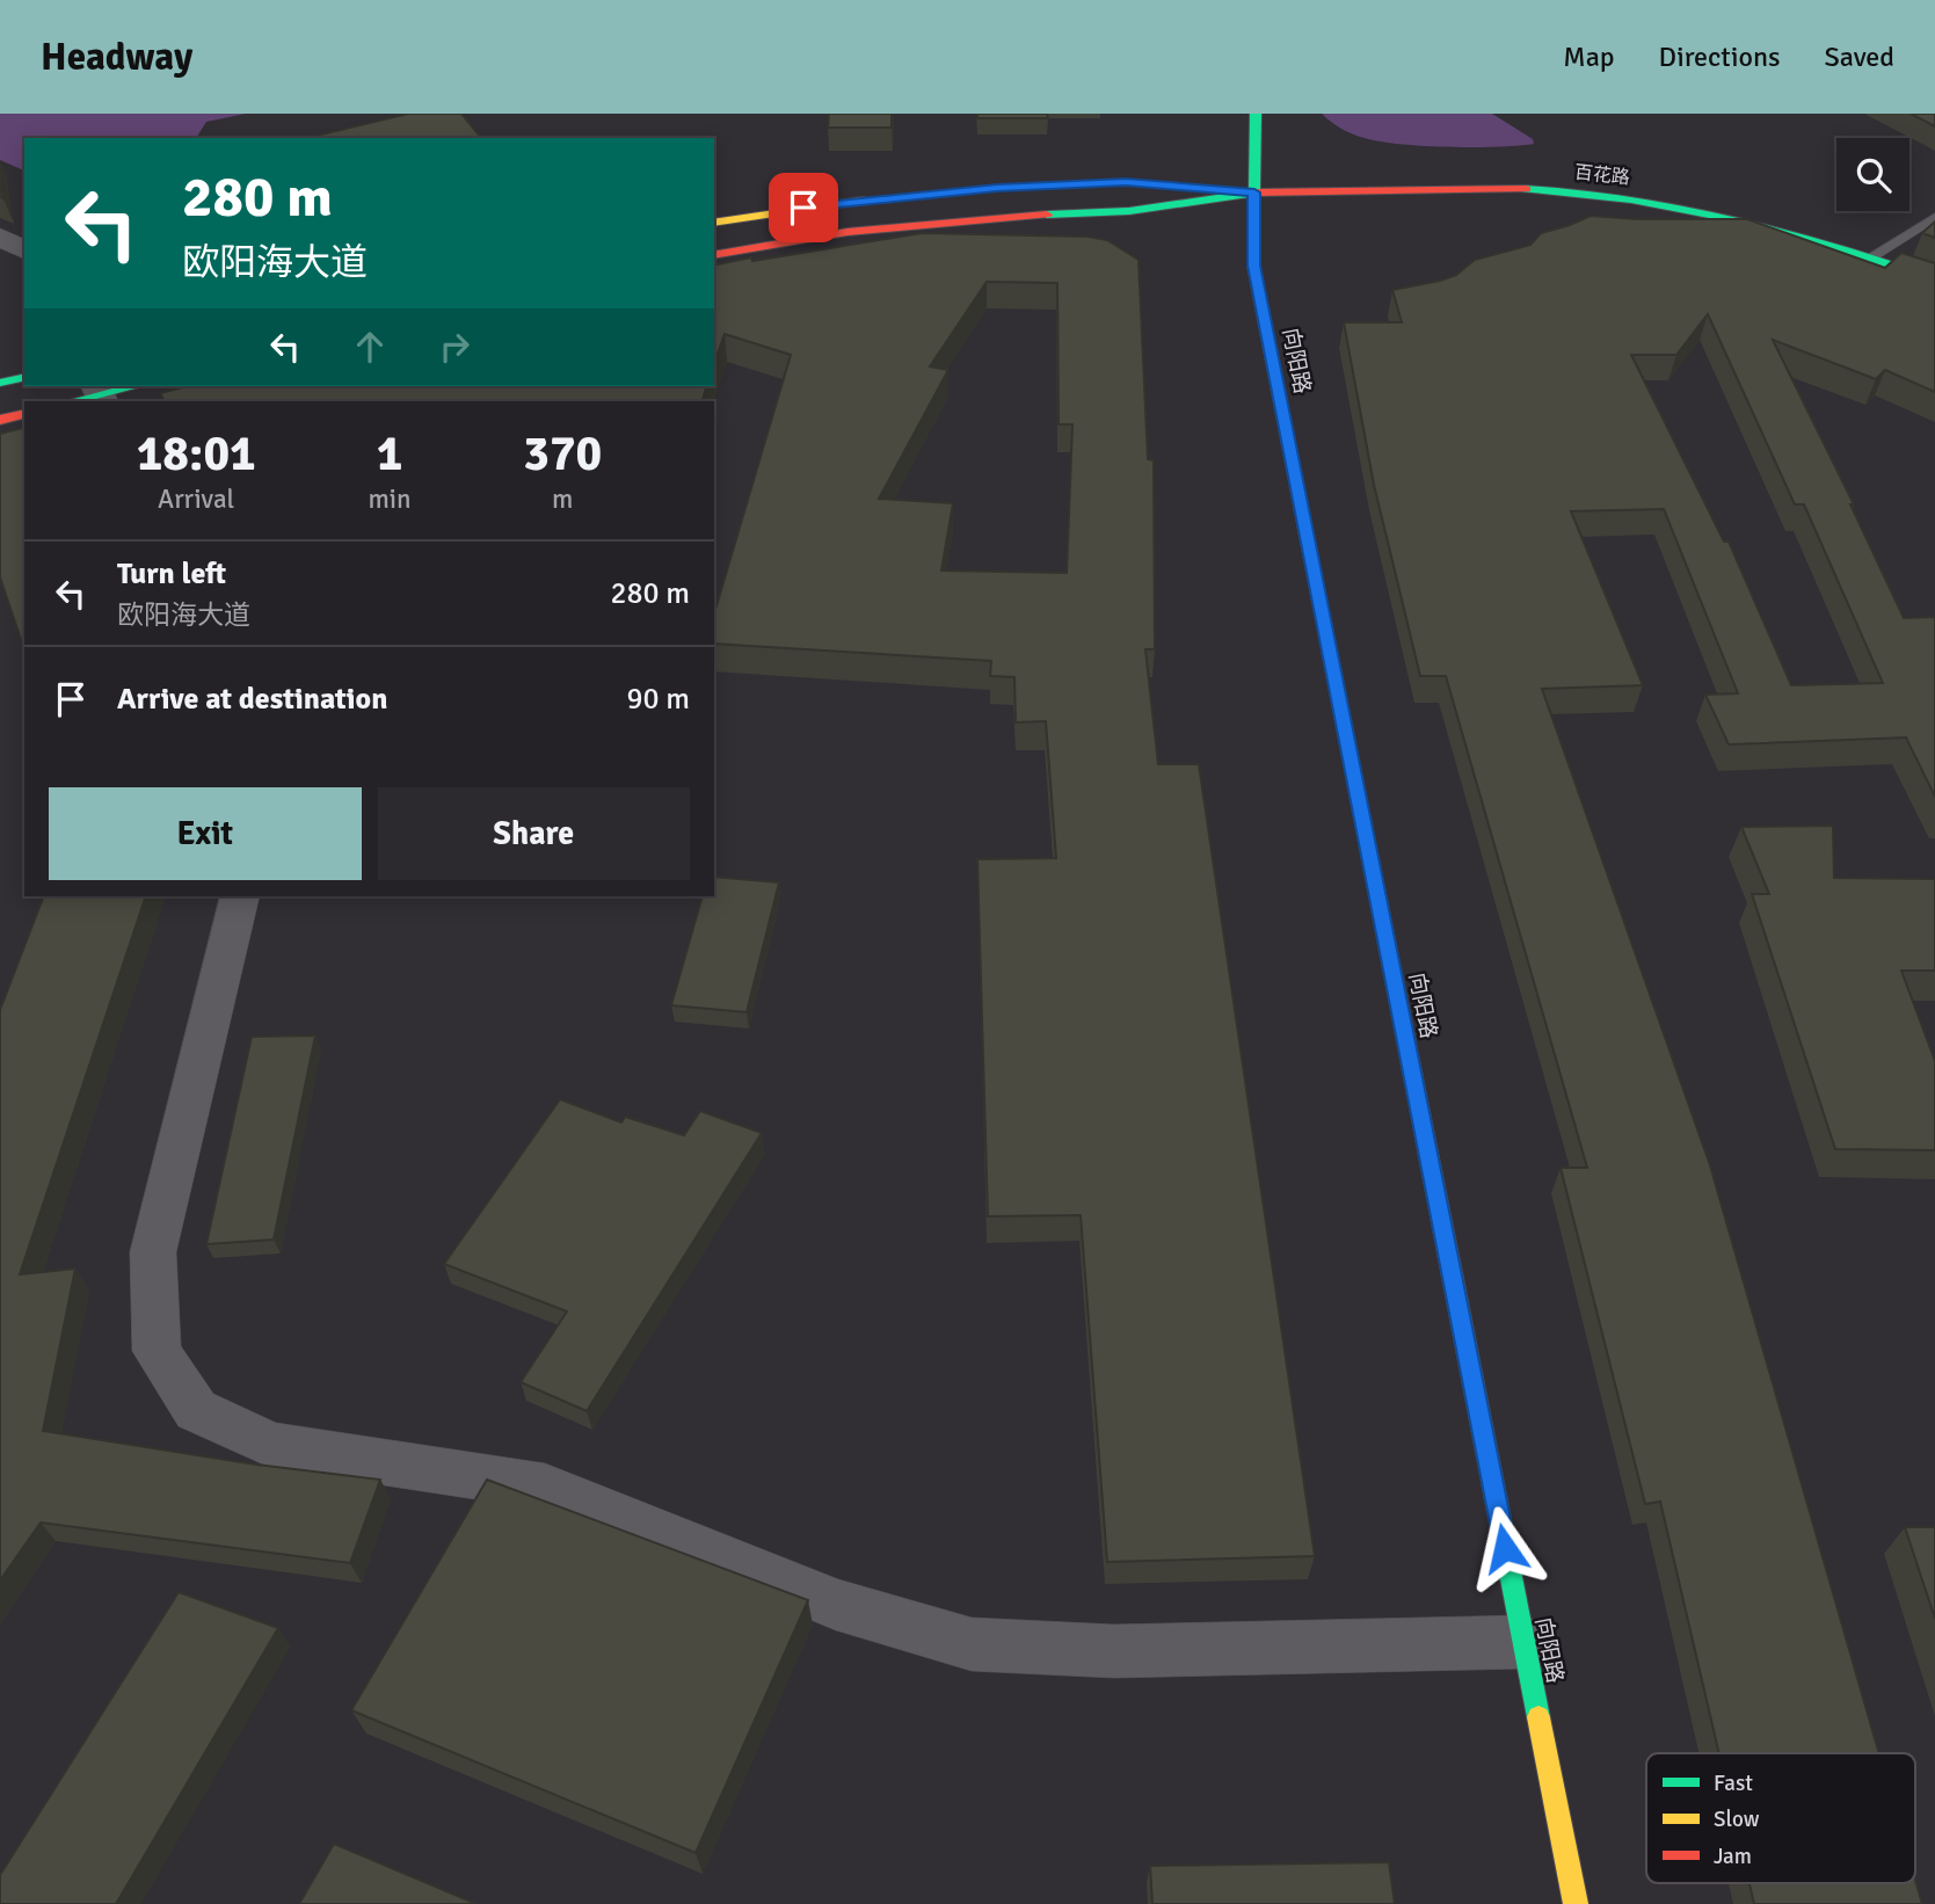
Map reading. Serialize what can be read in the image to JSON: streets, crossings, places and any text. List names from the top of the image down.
{
  "streets": {
    "main road": ["百花路", "向阳路"]
  },
  "crossings": [
    ["百花路", "向阳路"]
  ],
  "legend": ["Fast", "Slow", "Jam"],
  "page": {
    "header": "Headway",
    "nav": ["Map", "Directions", "Saved"],
    "turn": ["280 m", "欧阳海大道"],
    "eta": [
      "18:01",
      "Arrival",
      "1",
      "min",
      "370",
      "m"
    ],
    "list": [
      {
        "name": "Turn left",
        "note": "欧阳海大道",
        "value": "280 m"
      },
      {
        "name": "Arrive at destination",
        "value": "90 m"
      }
    ],
    "buttons": ["Exit", "Share"]
  }
}
